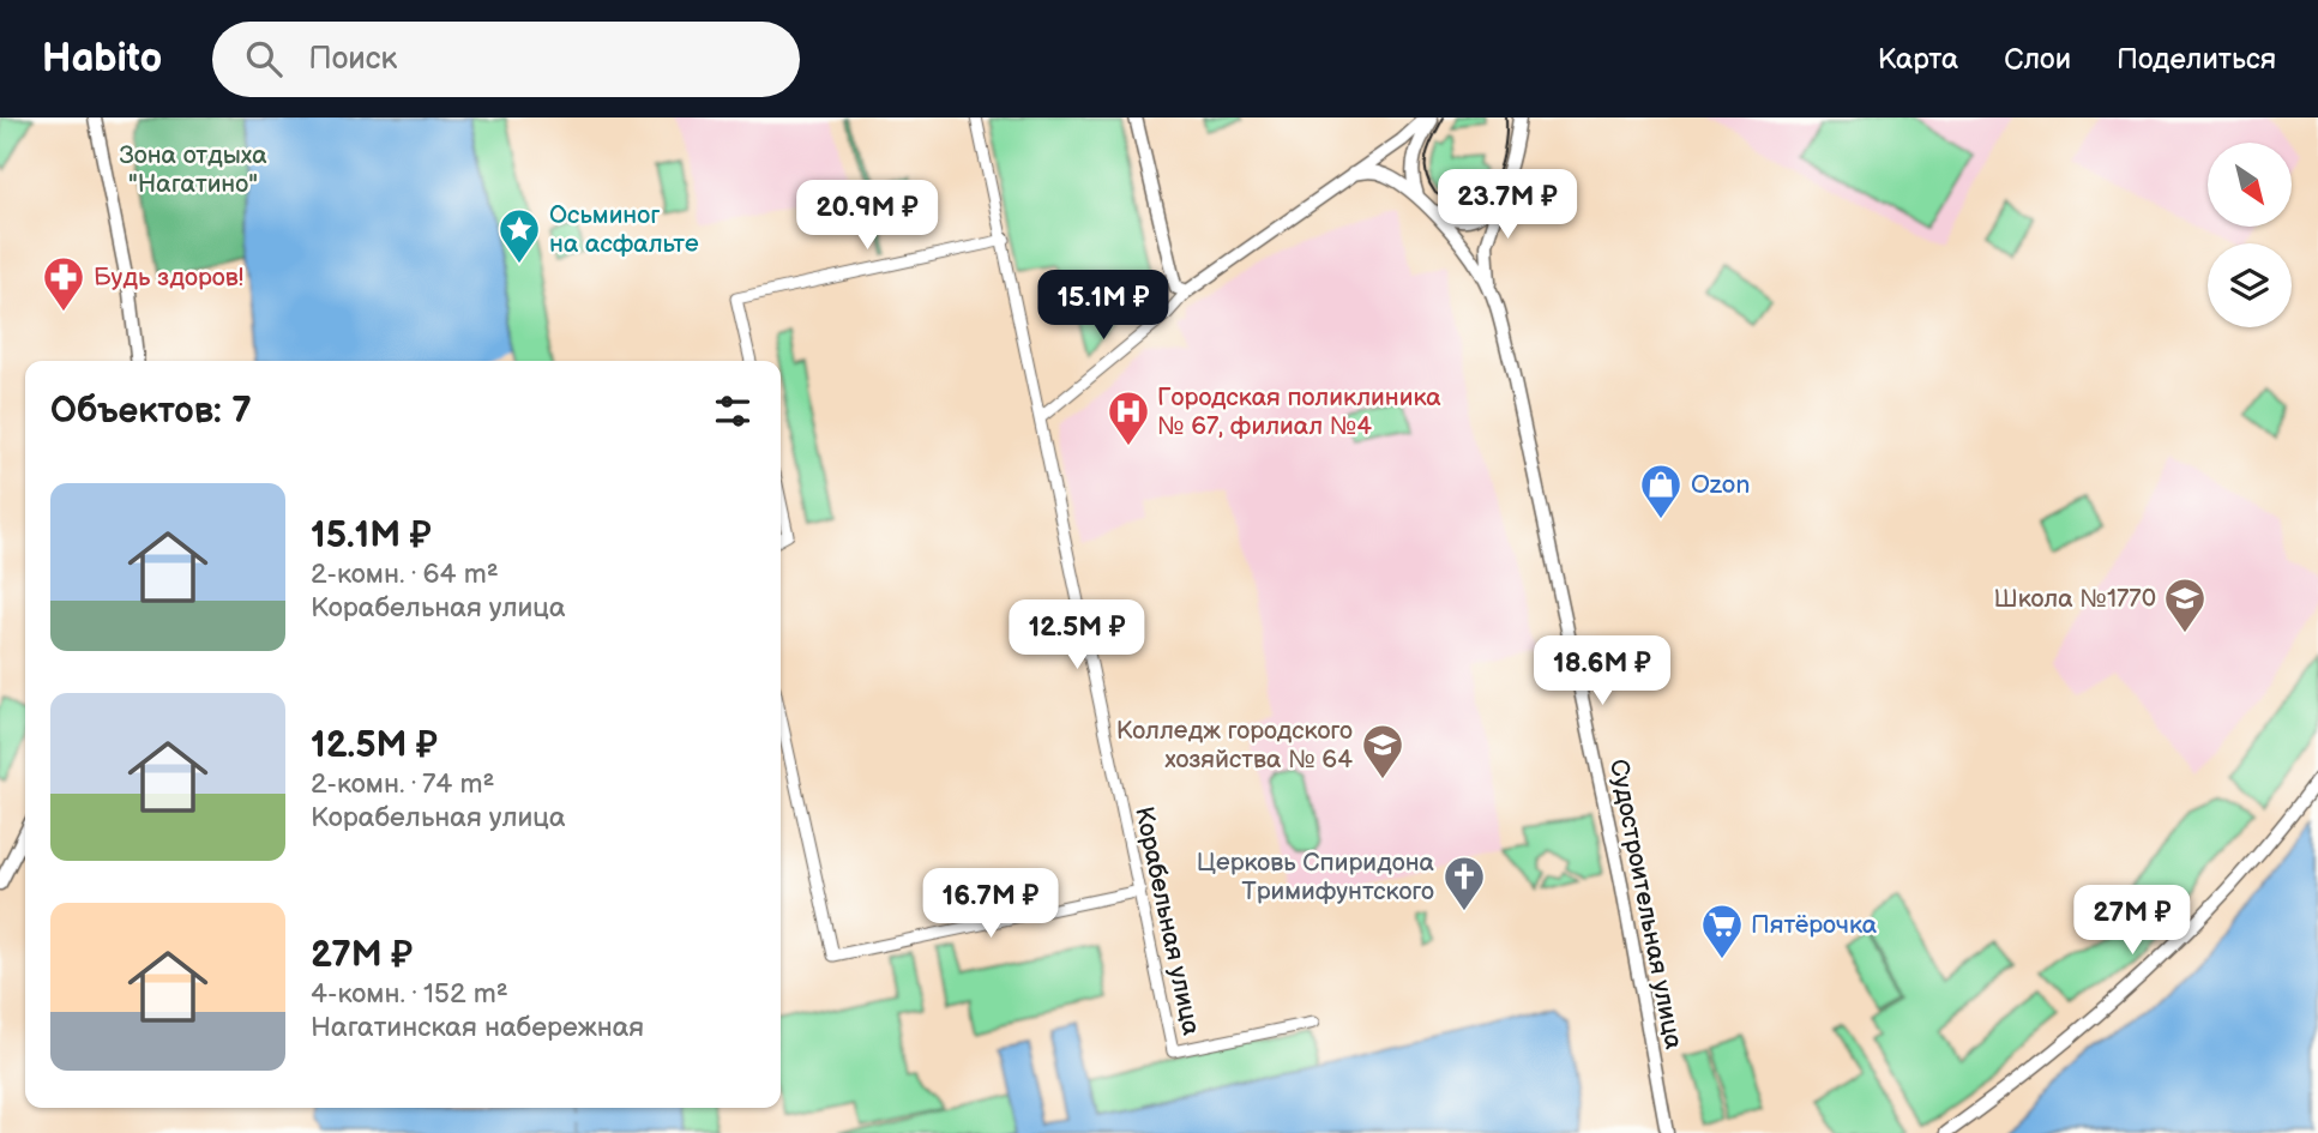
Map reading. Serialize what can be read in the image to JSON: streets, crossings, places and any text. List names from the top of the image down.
{
  "streets": {
    "street": ["Судостроительная улица", "Корабельная улица"]
  },
  "parks": ["Зона отдыха \"Нагатино\""],
  "places": {
    "place": ["Осьминог на асфальте"],
    "pharmacy": ["Будь здоров!"],
    "hospital": ["Городская поликлиника № 67, филиал №4"],
    "shop": ["Ozon"],
    "school or university": ["Школа №1770", "Колледж городского хозяйства № 64"],
    "church": ["Церковь Спиридона Тримифунтского"],
    "supermarket": ["Пятёрочка"]
  },
  "north": "bottom right",
  "page": {
    "header": "Habito",
    "search": "Поиск",
    "nav": ["Карта", "Слои", "Поделиться"],
    "price": [
      "23.7M ₽",
      "20.9M ₽",
      "15.1M ₽",
      "12.5M ₽",
      "18.6M ₽",
      "16.7M ₽",
      "27M ₽"
    ],
    "heading": "Объектов: 7",
    "list": [
      {
        "name": "15.1M ₽",
        "note": "2-комн. · 64 m² · Корабельная улица"
      },
      {
        "name": "12.5M ₽",
        "note": "2-комн. · 74 m² · Корабельная улица"
      },
      {
        "name": "27M ₽",
        "note": "4-комн. · 152 m² · Нагатинская набережная"
      }
    ]
  }
}
